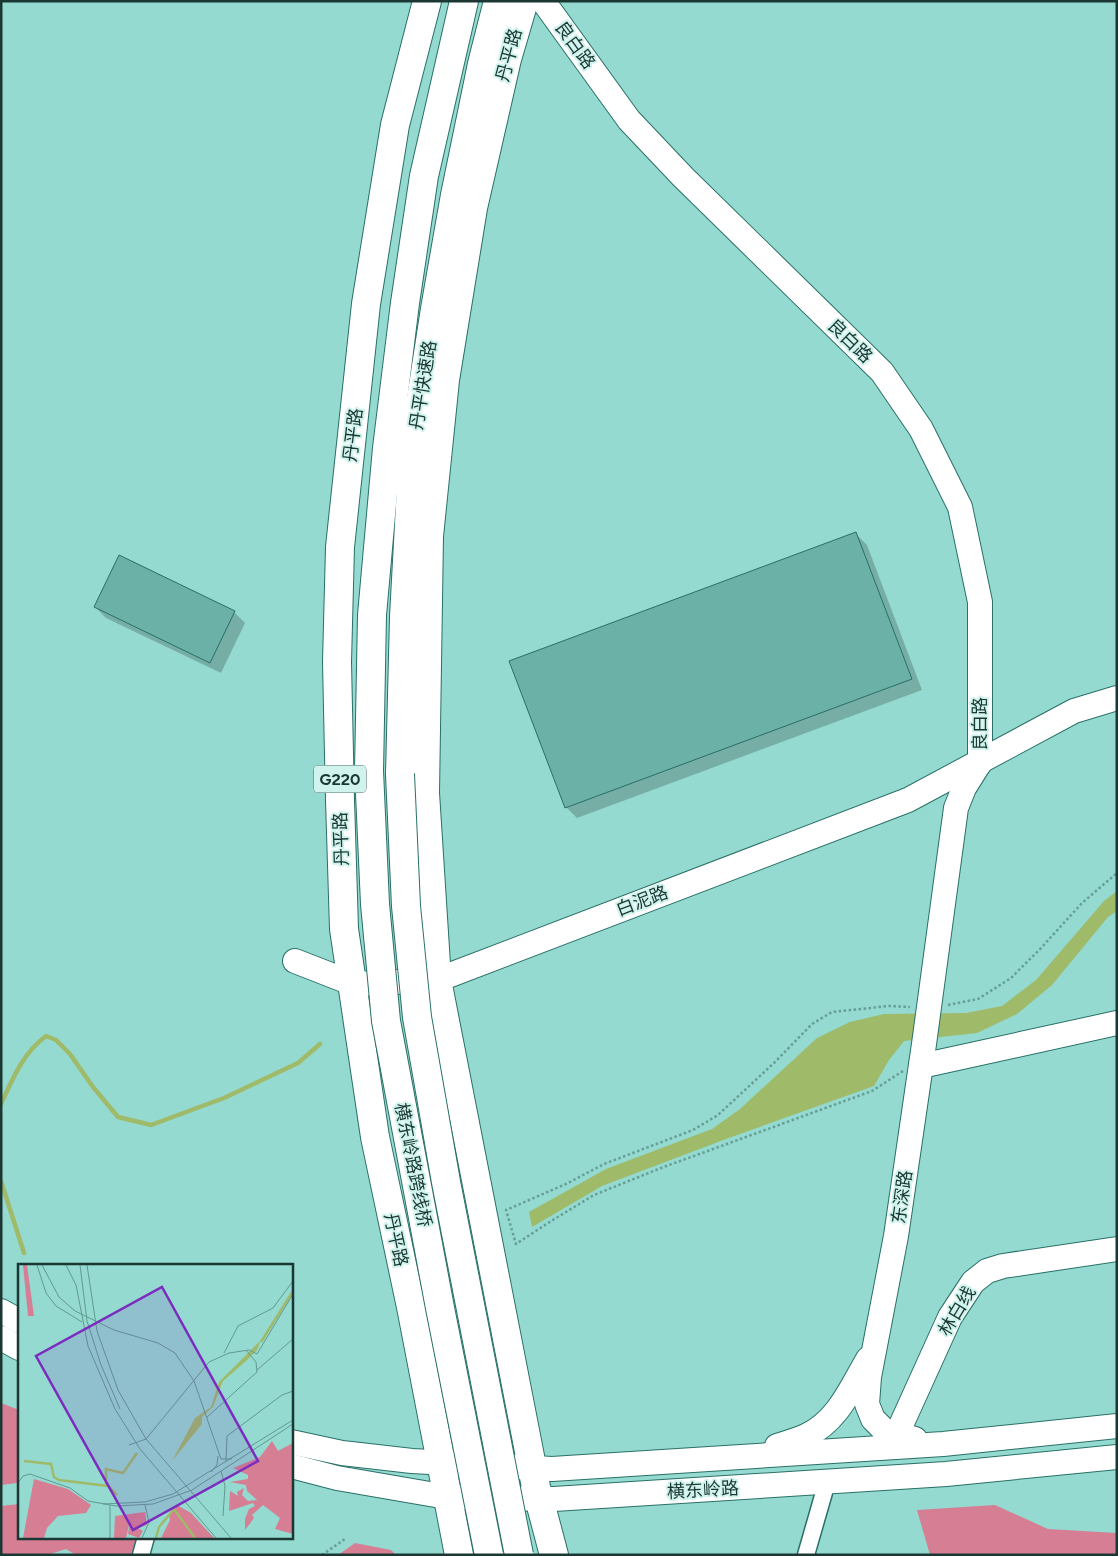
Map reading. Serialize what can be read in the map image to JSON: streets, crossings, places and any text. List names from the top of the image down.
{
  "streets": {
    "highway": [
      "丹平路",
      "丹平快速路",
      "G220",
      "横东岭路跨线桥"
    ],
    "street": [
      "良白路",
      "白泥路",
      "东深路",
      "林白线",
      "横东岭路"
    ]
  },
  "crossings": [
    ["良白路", "丹平路"],
    ["良白路", "丹平快速路"],
    ["良白路", "白泥路"],
    ["丹平路", "丹平快速路"],
    ["丹平路", "白泥路"],
    ["丹平路", "横东岭路"],
    ["丹平快速路", "横东岭路跨线桥"],
    ["东深路", "林白线"],
    ["东深路", "横东岭路"],
    ["林白线", "横东岭路"]
  ]
}
